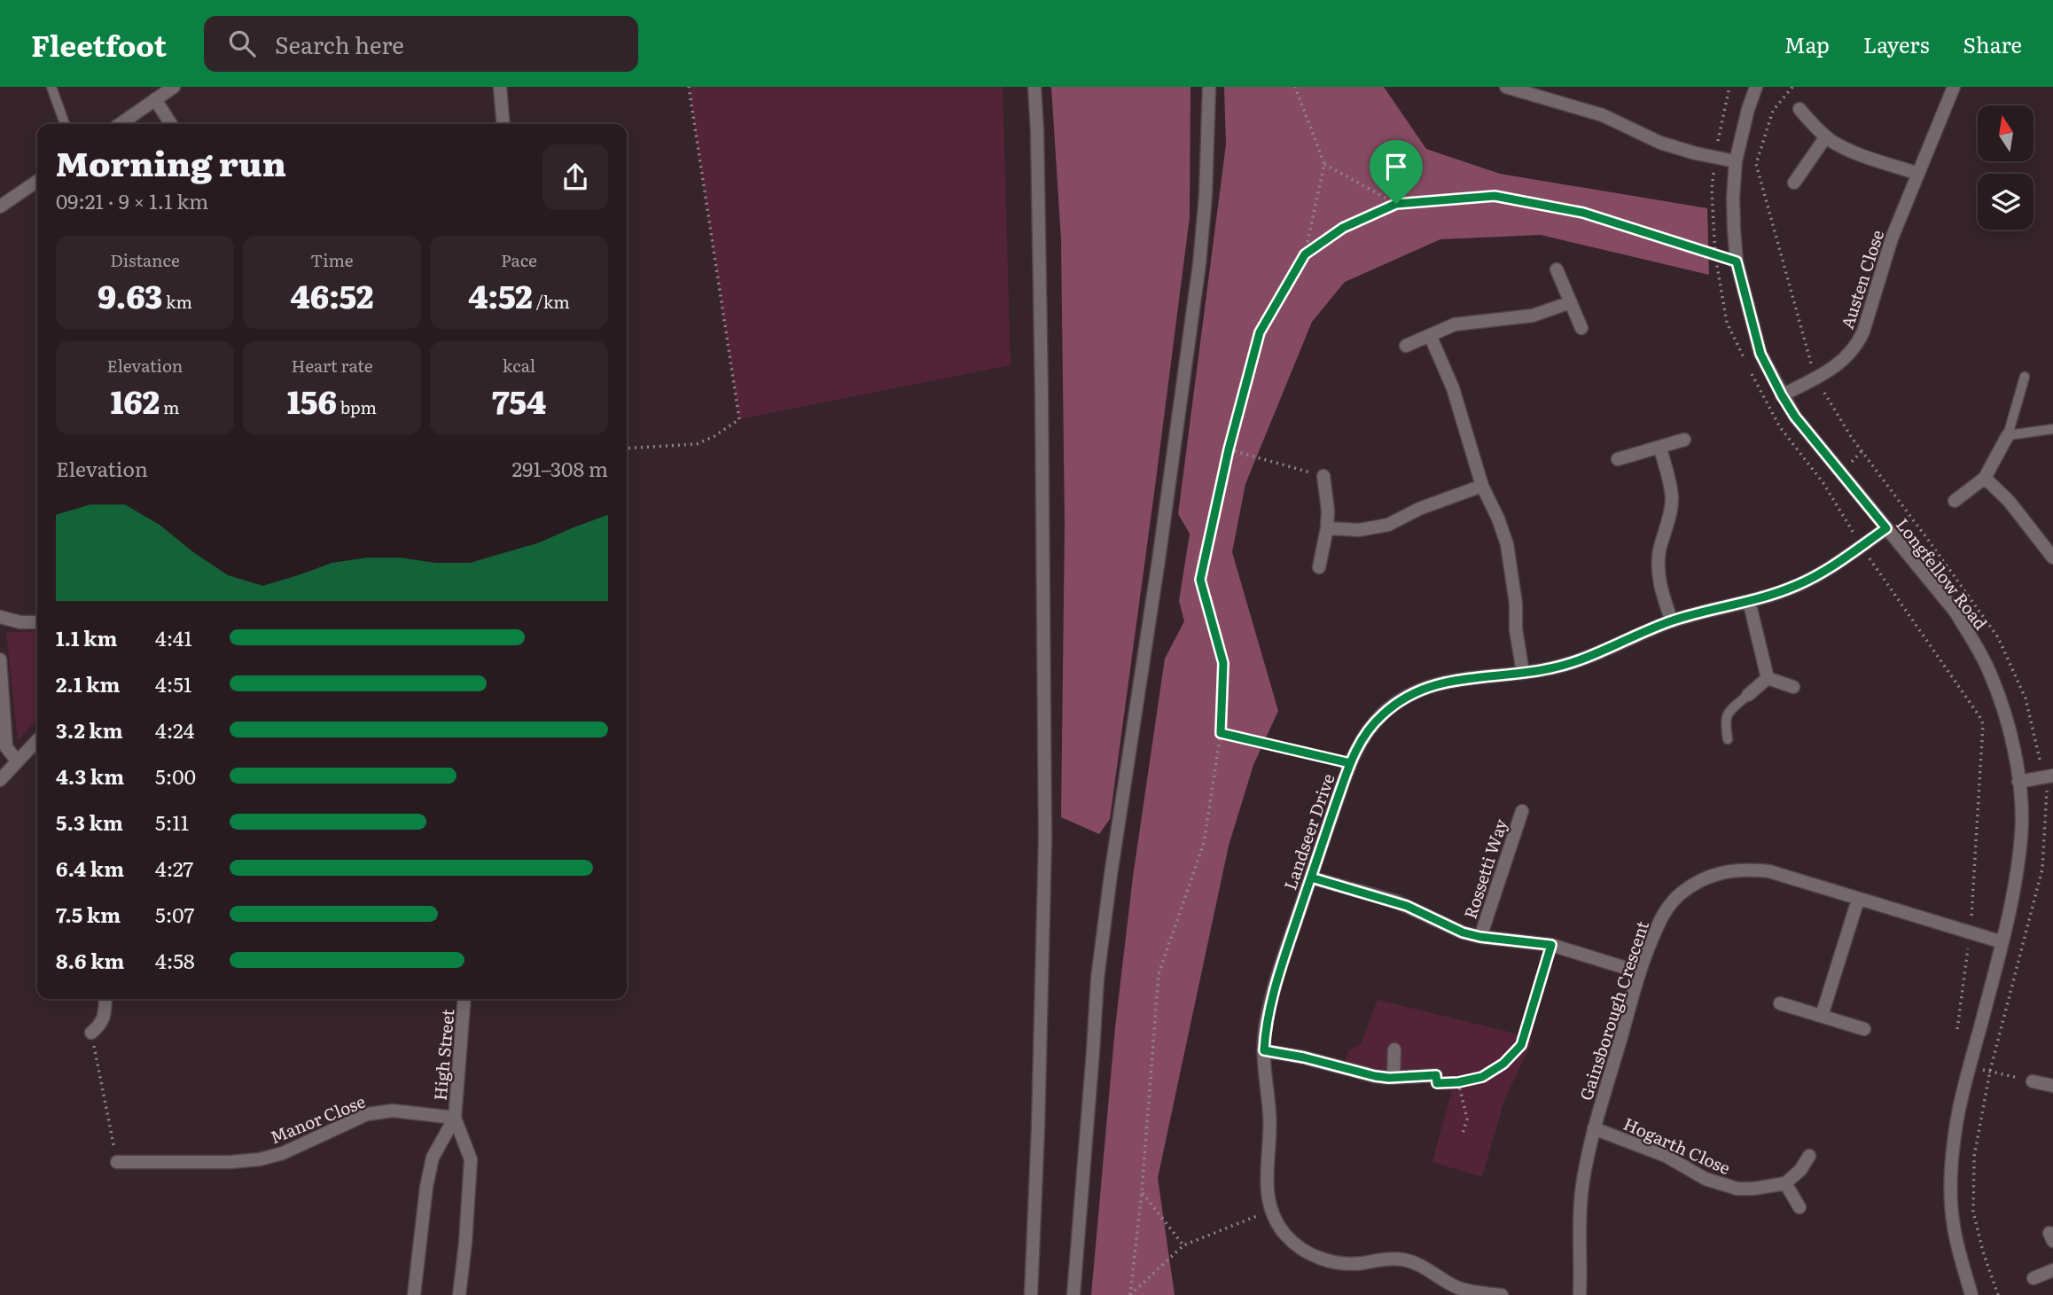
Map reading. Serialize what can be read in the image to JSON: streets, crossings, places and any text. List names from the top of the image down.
{
  "streets": {
    "street": [
      "Austen Close",
      "Longfellow Road",
      "Landseer Drive",
      "Rossetti Way",
      "Gainsborough Crescent",
      "High Street",
      "Manor Close",
      "Hogarth Close"
    ]
  },
  "crossings": [
    ["Austen Close", "Longfellow Road"],
    ["Longfellow Road", "Landseer Drive"],
    ["Longfellow Road", "Gainsborough Crescent"],
    ["Landseer Drive", "Rossetti Way"],
    ["Rossetti Way", "Gainsborough Crescent"],
    ["Gainsborough Crescent", "Hogarth Close"],
    ["High Street", "Manor Close"]
  ],
  "north": "top",
  "page": {
    "header": "Fleetfoot",
    "search": "Search here",
    "nav": ["Map", "Layers", "Share"],
    "heading": ["Morning run", "09:21 · 9 × 1.1 km"],
    "stats": [
      ["Distance", "9.63 km"],
      ["Time", "46:52"],
      ["Pace", "4:52 /km"],
      ["Elevation", "162 m"],
      ["Heart rate", "156 bpm"],
      ["kcal", "754"]
    ],
    "chart": ["Elevation", "291–308 m"],
    "list": [
      {
        "name": "1.1 km",
        "note": "4:41"
      },
      {
        "name": "2.1 km",
        "note": "4:51"
      },
      {
        "name": "3.2 km",
        "note": "4:24"
      },
      {
        "name": "4.3 km",
        "note": "5:00"
      },
      {
        "name": "5.3 km",
        "note": "5:11"
      },
      {
        "name": "6.4 km",
        "note": "4:27"
      },
      {
        "name": "7.5 km",
        "note": "5:07"
      },
      {
        "name": "8.6 km",
        "note": "4:58"
      }
    ]
  }
}
